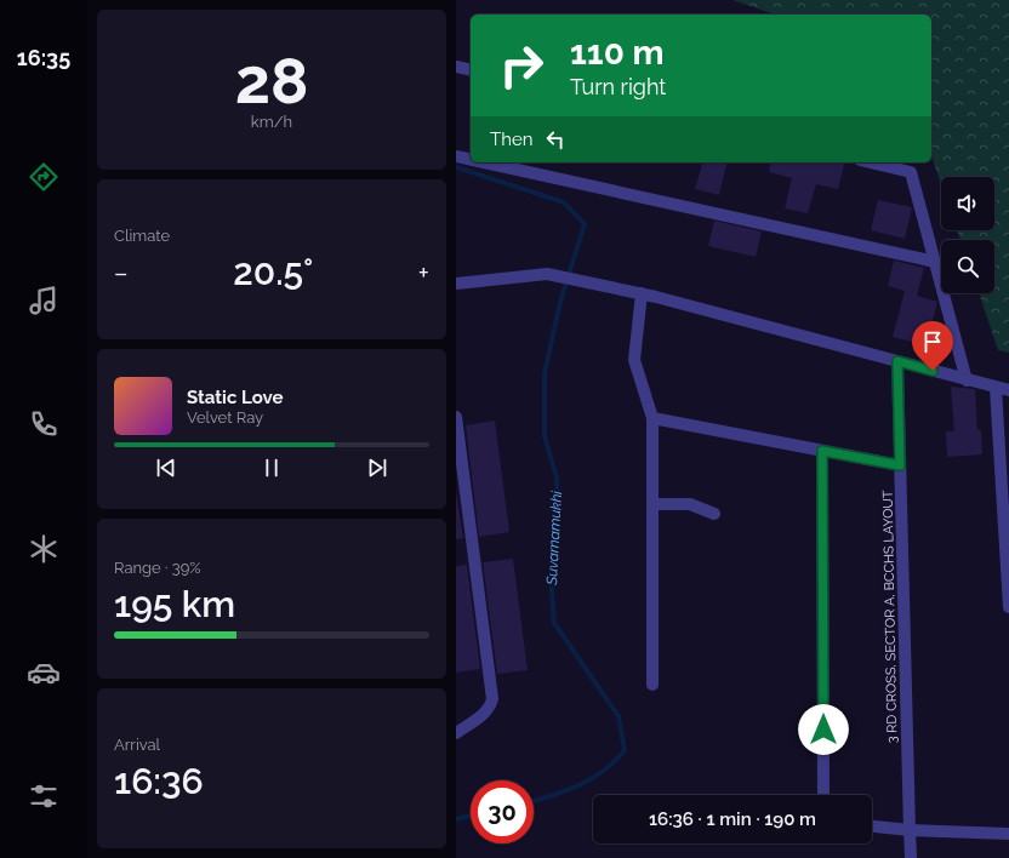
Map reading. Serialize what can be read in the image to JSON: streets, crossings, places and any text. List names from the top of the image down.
{
  "streets": {
    "street": ["3 RD CROSS, SECTOR A, BCCHS LAYOUT"]
  },
  "water": ["Suvarnamukhi"],
  "page": {
    "tabs": "16:35",
    "tile": [
      ["28", "km/h"],
      "Climate",
      ["Range · 39%", "195 km"],
      ["Arrival", "16:36"]
    ],
    "turn": ["110 m", "Turn right"],
    "then": "Then",
    "heat": ["−", "20.5°", "+"],
    "song": ["Static Love", "Velvet Ray"],
    "limit": "30",
    "trip": "16:36 · 1 min · 190 m"
  }
}
